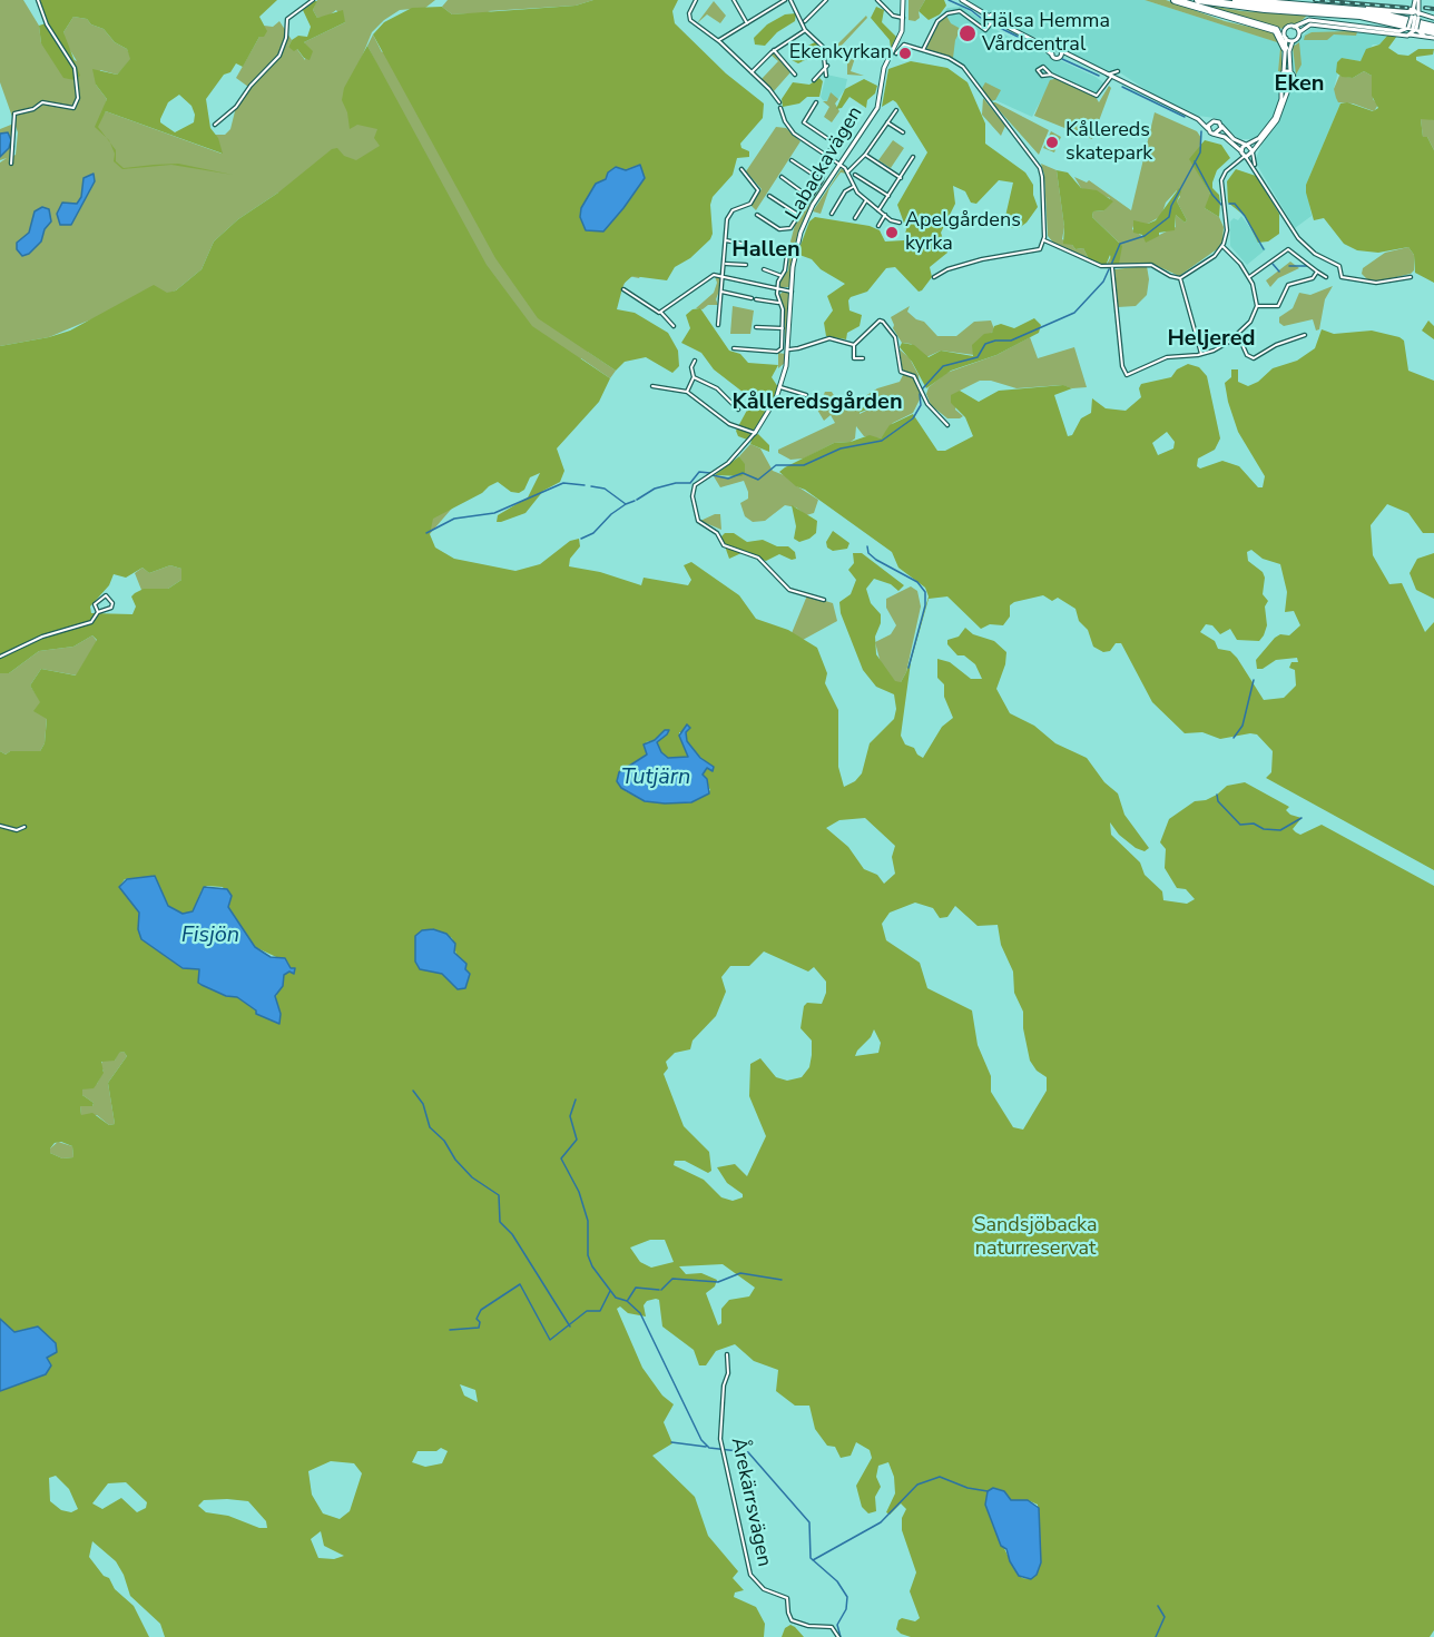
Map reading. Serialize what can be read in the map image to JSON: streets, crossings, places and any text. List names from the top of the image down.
{
  "streets": {
    "street": ["Labackavägen", "Årekärrsvägen"]
  },
  "districts": [
    "Eken",
    "Hallen",
    "Heljered",
    "Kålleredsgården"
  ],
  "water": ["Tutjärn", "Fisjön"],
  "parks": ["Sandsjöbacka naturreservat"],
  "places": [
    "Hälsa Hemma Vårdcentral",
    "Ekenkyrkan",
    "Kållereds skatepark",
    "Apelgårdens kyrka"
  ]
}
